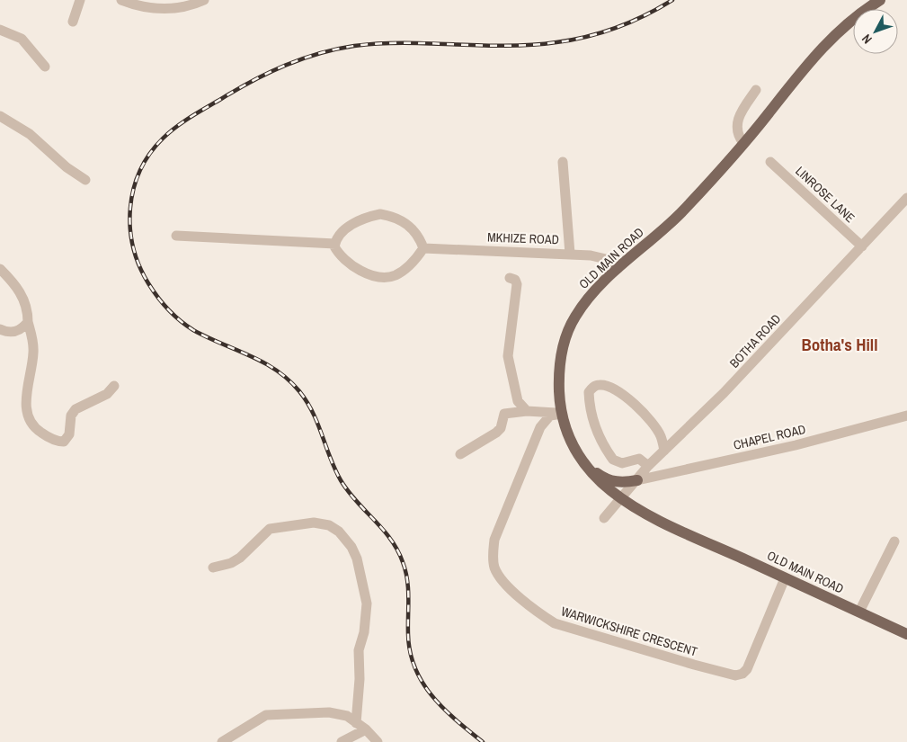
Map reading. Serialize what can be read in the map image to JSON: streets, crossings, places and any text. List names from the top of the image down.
{
  "streets": {
    "main road": ["OLD MAIN ROAD"],
    "street": [
      "LINROSE LANE",
      "MKHIZE ROAD",
      "BOTHA ROAD",
      "CHAPEL ROAD",
      "WARWICKSHIRE CRESCENT"
    ]
  },
  "crossings": [
    ["LINROSE LANE", "BOTHA ROAD"],
    ["MKHIZE ROAD", "OLD MAIN ROAD"],
    ["OLD MAIN ROAD", "BOTHA ROAD"],
    ["OLD MAIN ROAD", "WARWICKSHIRE CRESCENT"],
    ["BOTHA ROAD", "CHAPEL ROAD"]
  ],
  "districts": ["Botha's Hill"],
  "north": "bottom left"
}
